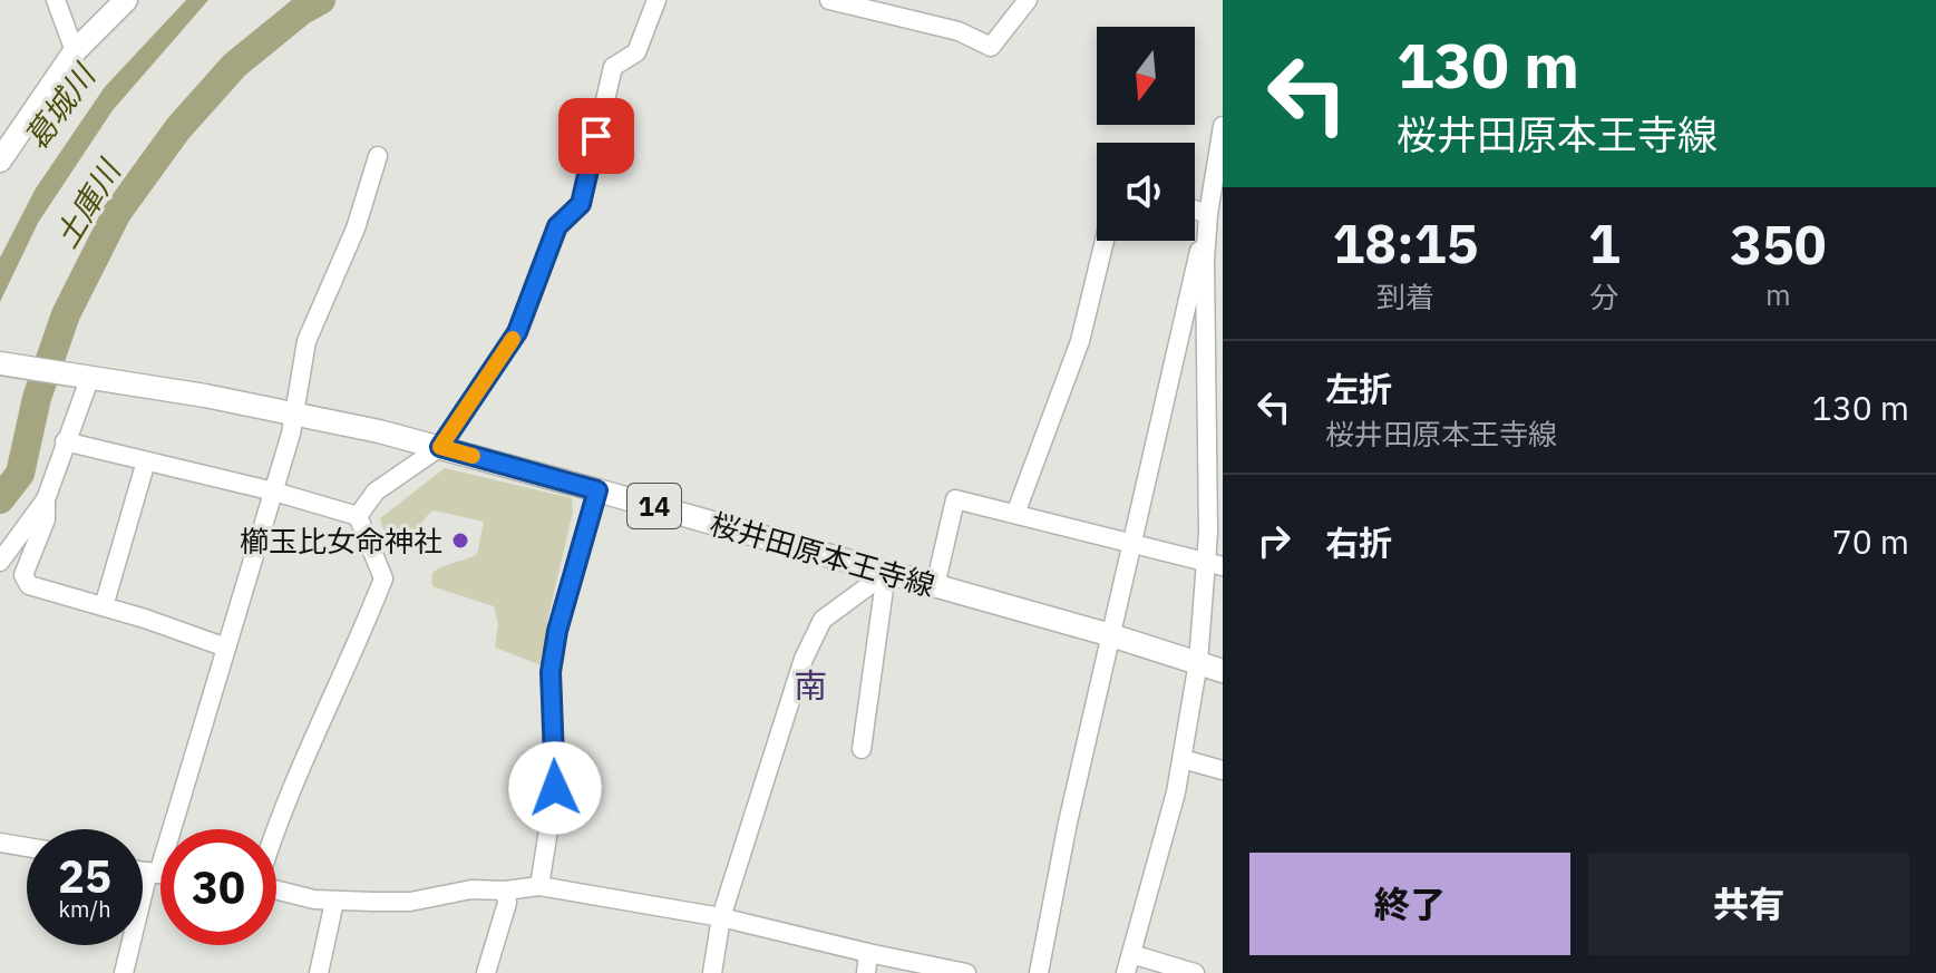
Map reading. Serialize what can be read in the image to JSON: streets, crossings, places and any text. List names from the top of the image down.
{
  "streets": {
    "main road": ["14", "桜井田原本王寺線"]
  },
  "districts": ["南"],
  "water": ["葛城川", "土庫川"],
  "places": ["櫛玉比女命神社"],
  "north": "bottom",
  "page": {
    "turn": ["130 m", "桜井田原本王寺線"],
    "eta": [
      "18:15",
      "到着",
      "1",
      "分",
      "350",
      "m"
    ],
    "list": [
      {
        "name": "左折",
        "note": "桜井田原本王寺線",
        "value": "130 m"
      },
      {
        "name": "右折",
        "value": "70 m"
      }
    ],
    "speed": "25 km/h",
    "limit": "30",
    "buttons": ["終了", "共有"]
  }
}
